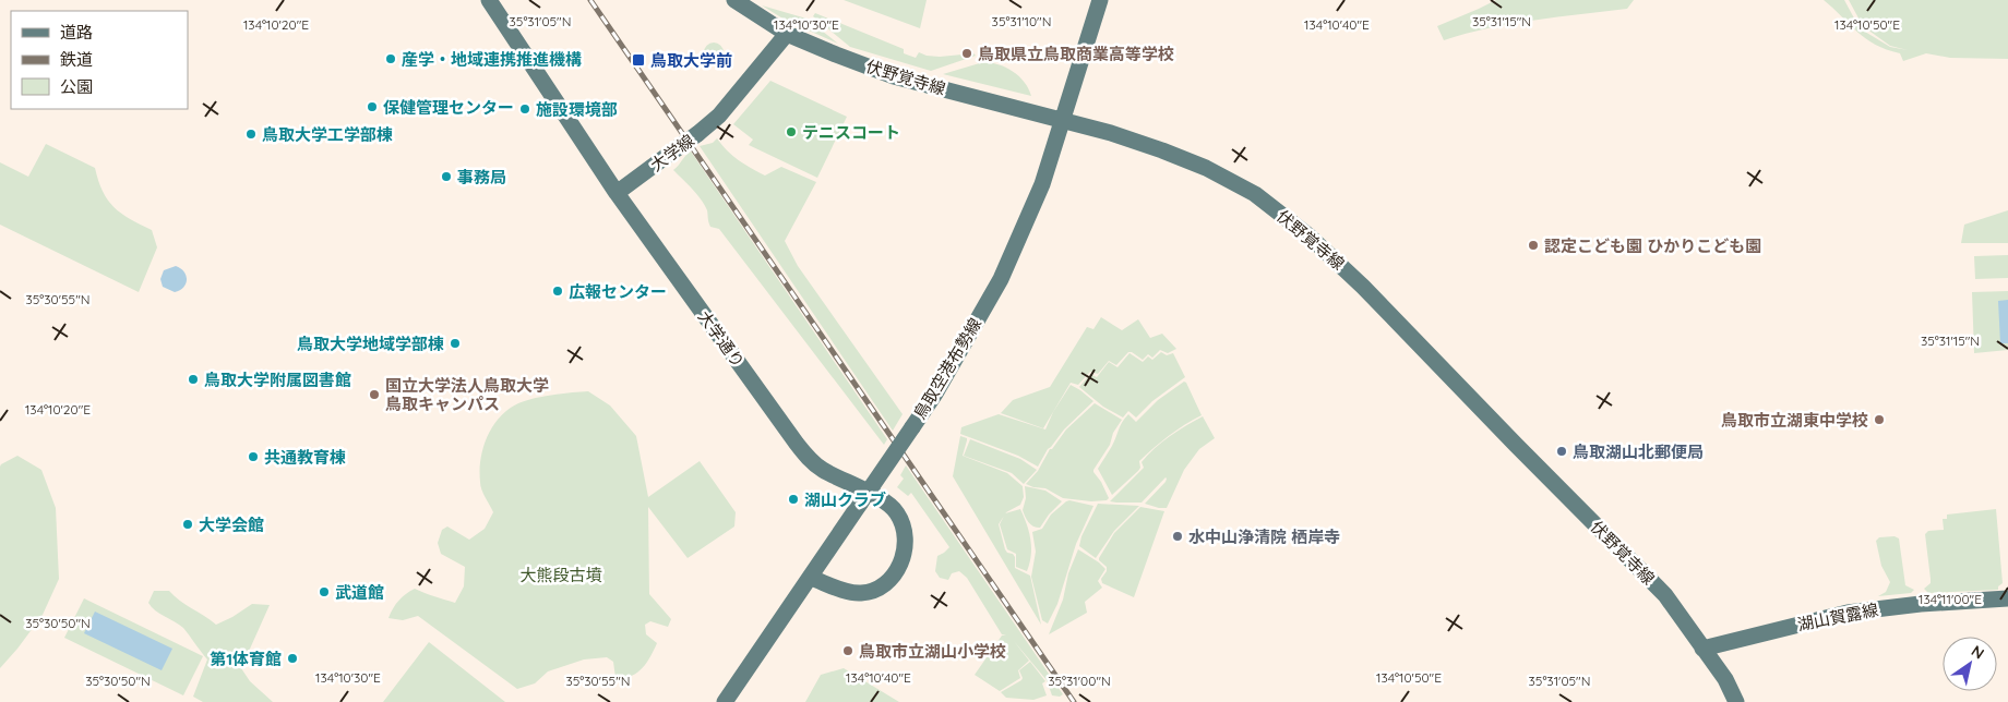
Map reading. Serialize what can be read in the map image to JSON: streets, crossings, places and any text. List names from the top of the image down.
{
  "streets": {
    "main road": [
      "伏野覚寺線",
      "大学線",
      "大学通り",
      "鳥取空港布勢線",
      "湖山賀露線"
    ]
  },
  "crossings": [
    ["伏野覚寺線", "大学線"],
    ["伏野覚寺線", "鳥取空港布勢線"],
    ["伏野覚寺線", "湖山賀露線"],
    ["大学線", "大学通り"],
    ["大学通り", "鳥取空港布勢線"]
  ],
  "parks": ["大熊段古墳"],
  "places": {
    "other": [
      "鳥取県立鳥取商業高等学校",
      "産学・地域連携推進機構",
      "保健管理センター",
      "施設環境部",
      "テニスコート",
      "鳥取大学工学部棟",
      "事務局",
      "認定こども園 ひかりこども園",
      "広報センター",
      "鳥取大学地域学部棟",
      "鳥取大学附属図書館",
      "国立大学法人鳥取大学 鳥取キャンパス",
      "鳥取市立湖東中学校",
      "鳥取湖山北郵便局",
      "共通教育棟",
      "湖山クラブ",
      "大学会館",
      "水中山浄清院 栖岸寺",
      "武道館",
      "鳥取市立湖山小学校",
      "第1体育館"
    ],
    "transit": ["鳥取大学前"]
  },
  "legend": ["道路", "鉄道", "公園"],
  "north": "top right",
  "coordinates": [
    "35°31'05\"N",
    "35°31'10\"N",
    "35°31'15\"N",
    "134°10'30\"E",
    "134°10'50\"E",
    "134°10'20\"E",
    "134°10'40\"E",
    "35°30'55\"N",
    "134°11'00\"E",
    "35°30'50\"N",
    "35°31'00\"N"
  ]
}
